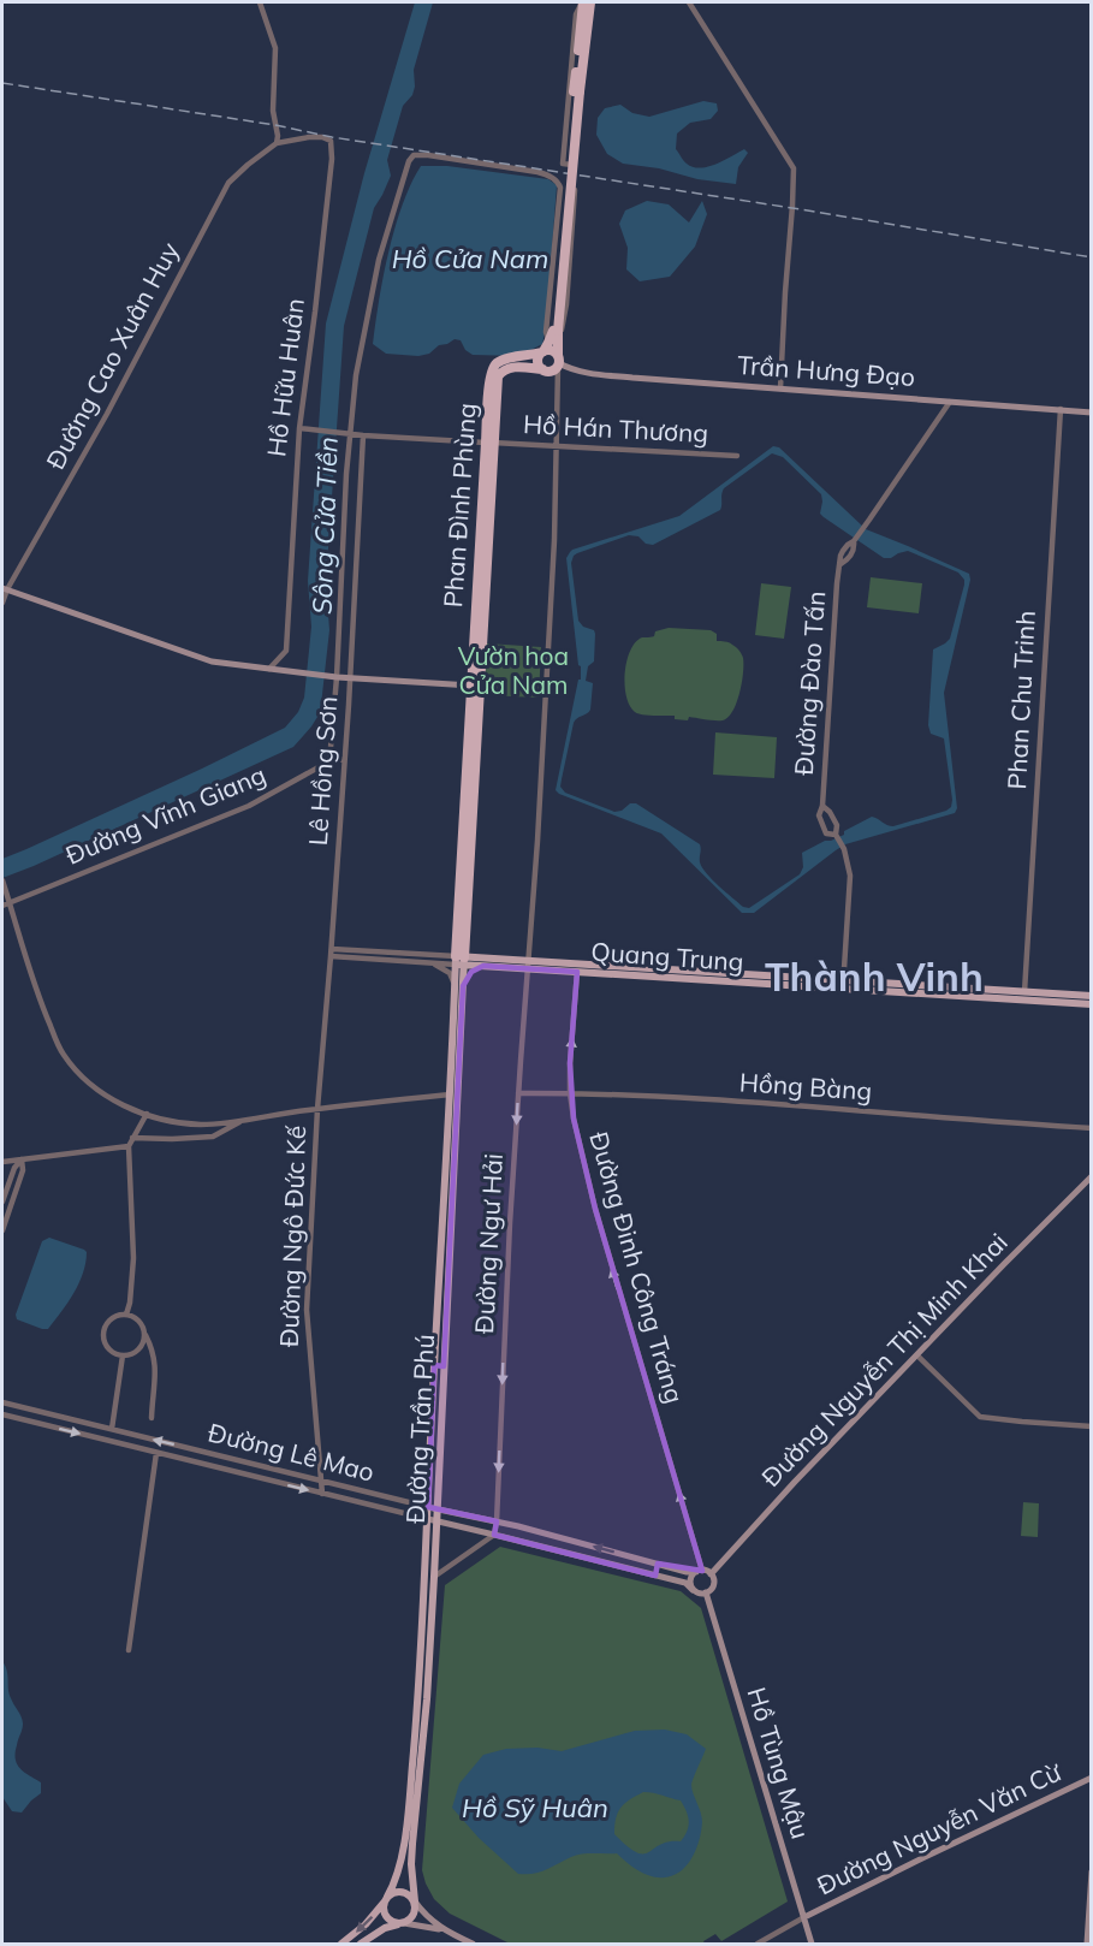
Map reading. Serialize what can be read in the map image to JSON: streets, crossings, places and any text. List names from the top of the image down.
{
  "streets": {
    "highway": ["Phan Đình Phùng"],
    "main road": [
      "Trần Hưng Đạo",
      "Quang Trung",
      "Đường Nguyễn Thị Minh Khai",
      "Đường Trần Phú",
      "Đường Lê Mao",
      "Hồ Tùng Mậu",
      "Đường Nguyễn Văn Cừ"
    ],
    "street": [
      "Đường Cao Xuân Huy",
      "Hồ Hữu Huân",
      "Hồ Hán Thương",
      "Đường Đào Tấn",
      "Phan Chu Trinh",
      "Lê Hồng Sơn",
      "Đường Vĩnh Giang",
      "Hồng Bàng",
      "Đường Ngô Đức Kế",
      "Đường Ngư Hải",
      "Đường Đinh Công Tráng"
    ]
  },
  "crossings": [
    ["Đường Cao Xuân Huy", "Hồ Hữu Huân"],
    ["Trần Hưng Đạo", "Phan Đình Phùng"],
    ["Trần Hưng Đạo", "Đường Đào Tấn"],
    ["Trần Hưng Đạo", "Phan Chu Trinh"],
    ["Trần Hưng Đạo", "Đường Ngư Hải"],
    ["Hồ Hữu Huân", "Hồ Hán Thương"],
    ["Hồ Hán Thương", "Phan Đình Phùng"],
    ["Hồ Hán Thương", "Lê Hồng Sơn"],
    ["Hồ Hán Thương", "Đường Ngư Hải"],
    ["Phan Đình Phùng", "Quang Trung"],
    ["Phan Đình Phùng", "Đường Ngư Hải"],
    ["Phan Đình Phùng", "Đường Trần Phú"],
    ["Đường Đào Tấn", "Quang Trung"],
    ["Phan Chu Trinh", "Quang Trung"],
    ["Lê Hồng Sơn", "Đường Vĩnh Giang"],
    ["Lê Hồng Sơn", "Đường Ngô Đức Kế"],
    ["Quang Trung", "Đường Ngư Hải"],
    ["Quang Trung", "Đường Đinh Công Tráng"],
    ["Quang Trung", "Đường Trần Phú"],
    ["Hồng Bàng", "Đường Ngư Hải"],
    ["Hồng Bàng", "Đường Đinh Công Tráng"],
    ["Đường Ngô Đức Kế", "Đường Lê Mao"],
    ["Đường Ngư Hải", "Đường Lê Mao"],
    ["Đường Đinh Công Tráng", "Đường Nguyễn Thị Minh Khai"],
    ["Đường Đinh Công Tráng", "Đường Lê Mao"],
    ["Đường Đinh Công Tráng", "Hồ Tùng Mậu"],
    ["Đường Nguyễn Thị Minh Khai", "Đường Lê Mao"],
    ["Đường Nguyễn Thị Minh Khai", "Hồ Tùng Mậu"],
    ["Đường Trần Phú", "Đường Lê Mao"],
    ["Đường Lê Mao", "Hồ Tùng Mậu"],
    ["Hồ Tùng Mậu", "Đường Nguyễn Văn Cừ"]
  ],
  "one_way": ["Đường Đinh Công Tráng"],
  "districts": ["Thành Vinh"],
  "water": ["Hồ Cửa Nam", "Sông Cửa Tiền", "Hồ Sỹ Huân"],
  "parks": ["Vườn hoa Cửa Nam"]
}
